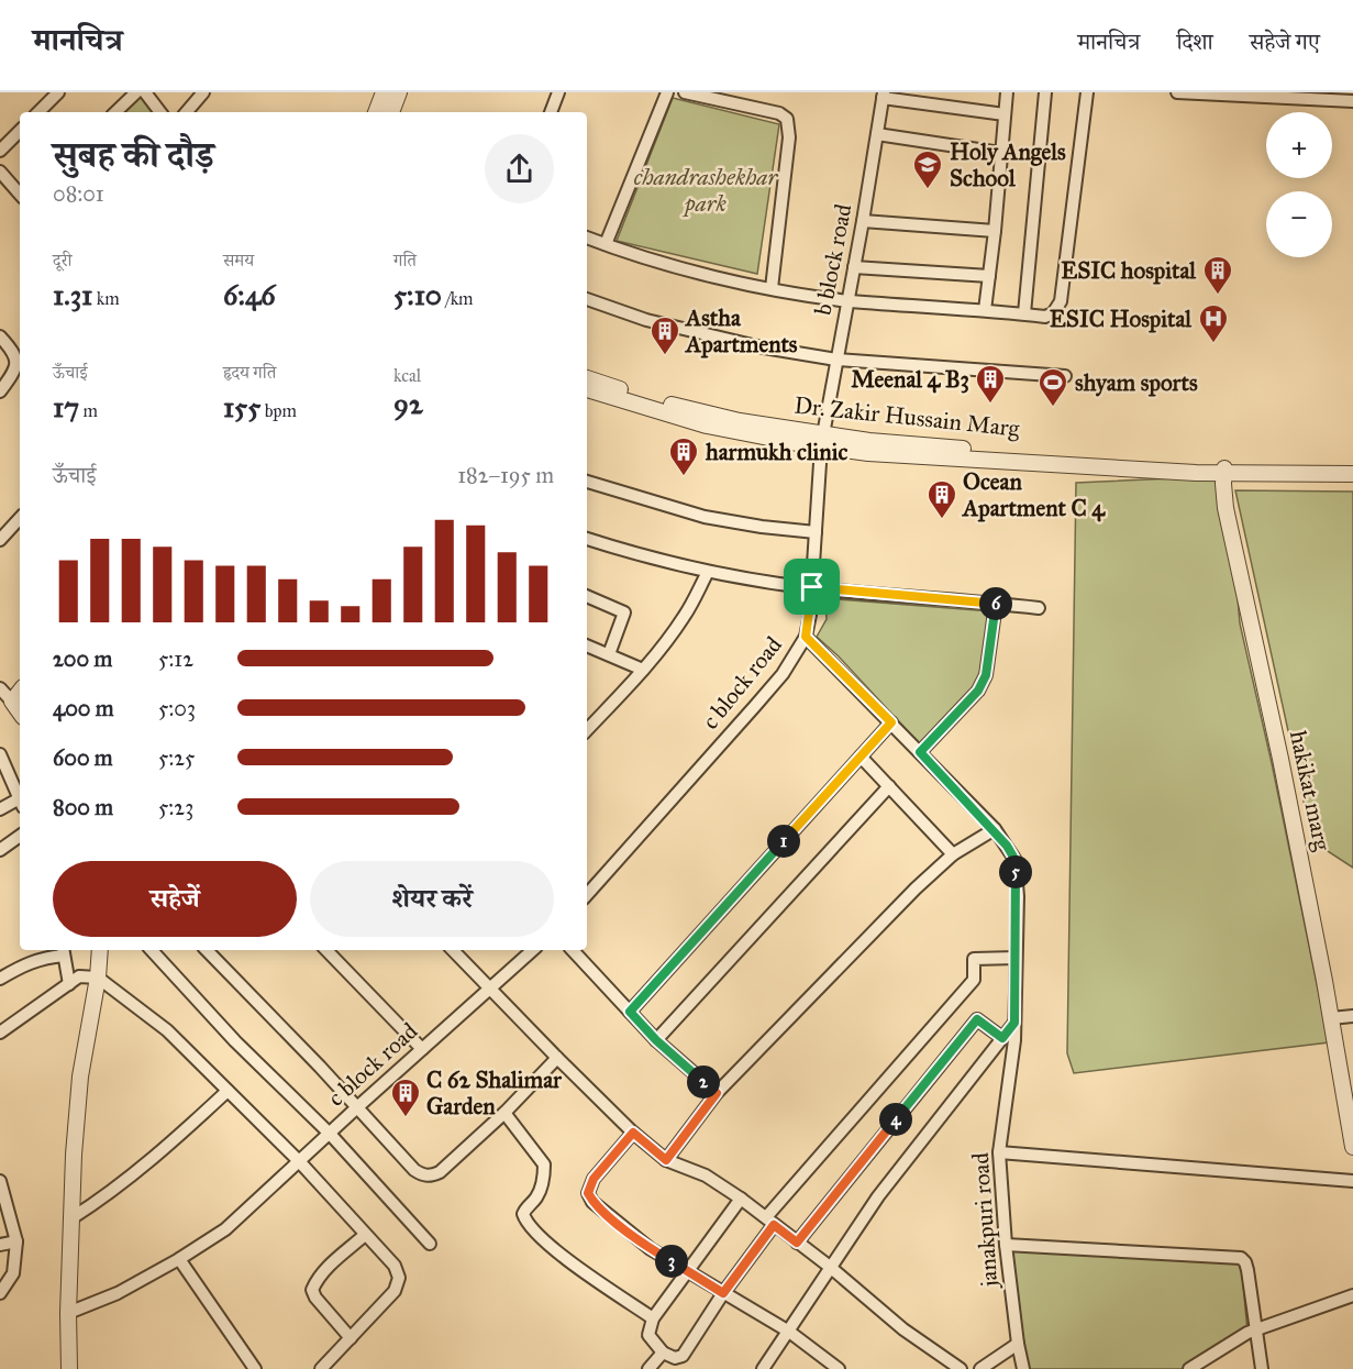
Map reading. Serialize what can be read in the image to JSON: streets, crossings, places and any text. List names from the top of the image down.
{
  "streets": {
    "street": [
      "b block road",
      "Dr. Zakir Hussain Marg",
      "c block road",
      "hakikat marg",
      "janakpuri road"
    ]
  },
  "crossings": [
    ["b block road", "Dr. Zakir Hussain Marg"],
    ["b block road", "c block road"],
    ["Dr. Zakir Hussain Marg", "c block road"],
    ["Dr. Zakir Hussain Marg", "hakikat marg"],
    ["c block road", "janakpuri road"]
  ],
  "parks": ["chandrashekhar park"],
  "places": {
    "school or university": ["Holy Angels School"],
    "building": [
      "ESIC hospital",
      "Astha Apartments",
      "Meenal 4 B3",
      "harmukh clinic",
      "Ocean Apartment C 4",
      "C 62 Shalimar Garden"
    ],
    "hospital": ["ESIC Hospital"],
    "sports": ["shyam sports"]
  },
  "page": {
    "header": "मानचित्र",
    "nav": ["मानचित्र", "दिशा", "सहेजे गए"],
    "map_buttons": ["+", "−"],
    "heading": ["सुबह की दौड़", "08:01"],
    "stats": [
      ["दूरी", "1.31 km"],
      ["समय", "6:46"],
      ["गति", "5:10 /km"],
      ["ऊँचाई", "17 m"],
      ["हृदय गति", "155 bpm"],
      ["kcal", "92"]
    ],
    "chart": ["ऊँचाई", "182–195 m"],
    "pins": [
      "6",
      "1",
      "5",
      "2",
      "4",
      "3"
    ],
    "list": [
      {
        "name": "200 m",
        "note": "5:12"
      },
      {
        "name": "400 m",
        "note": "5:03"
      },
      {
        "name": "600 m",
        "note": "5:25"
      },
      {
        "name": "800 m",
        "note": "5:23"
      }
    ],
    "buttons": ["सहेजें", "शेयर करें"]
  }
}
